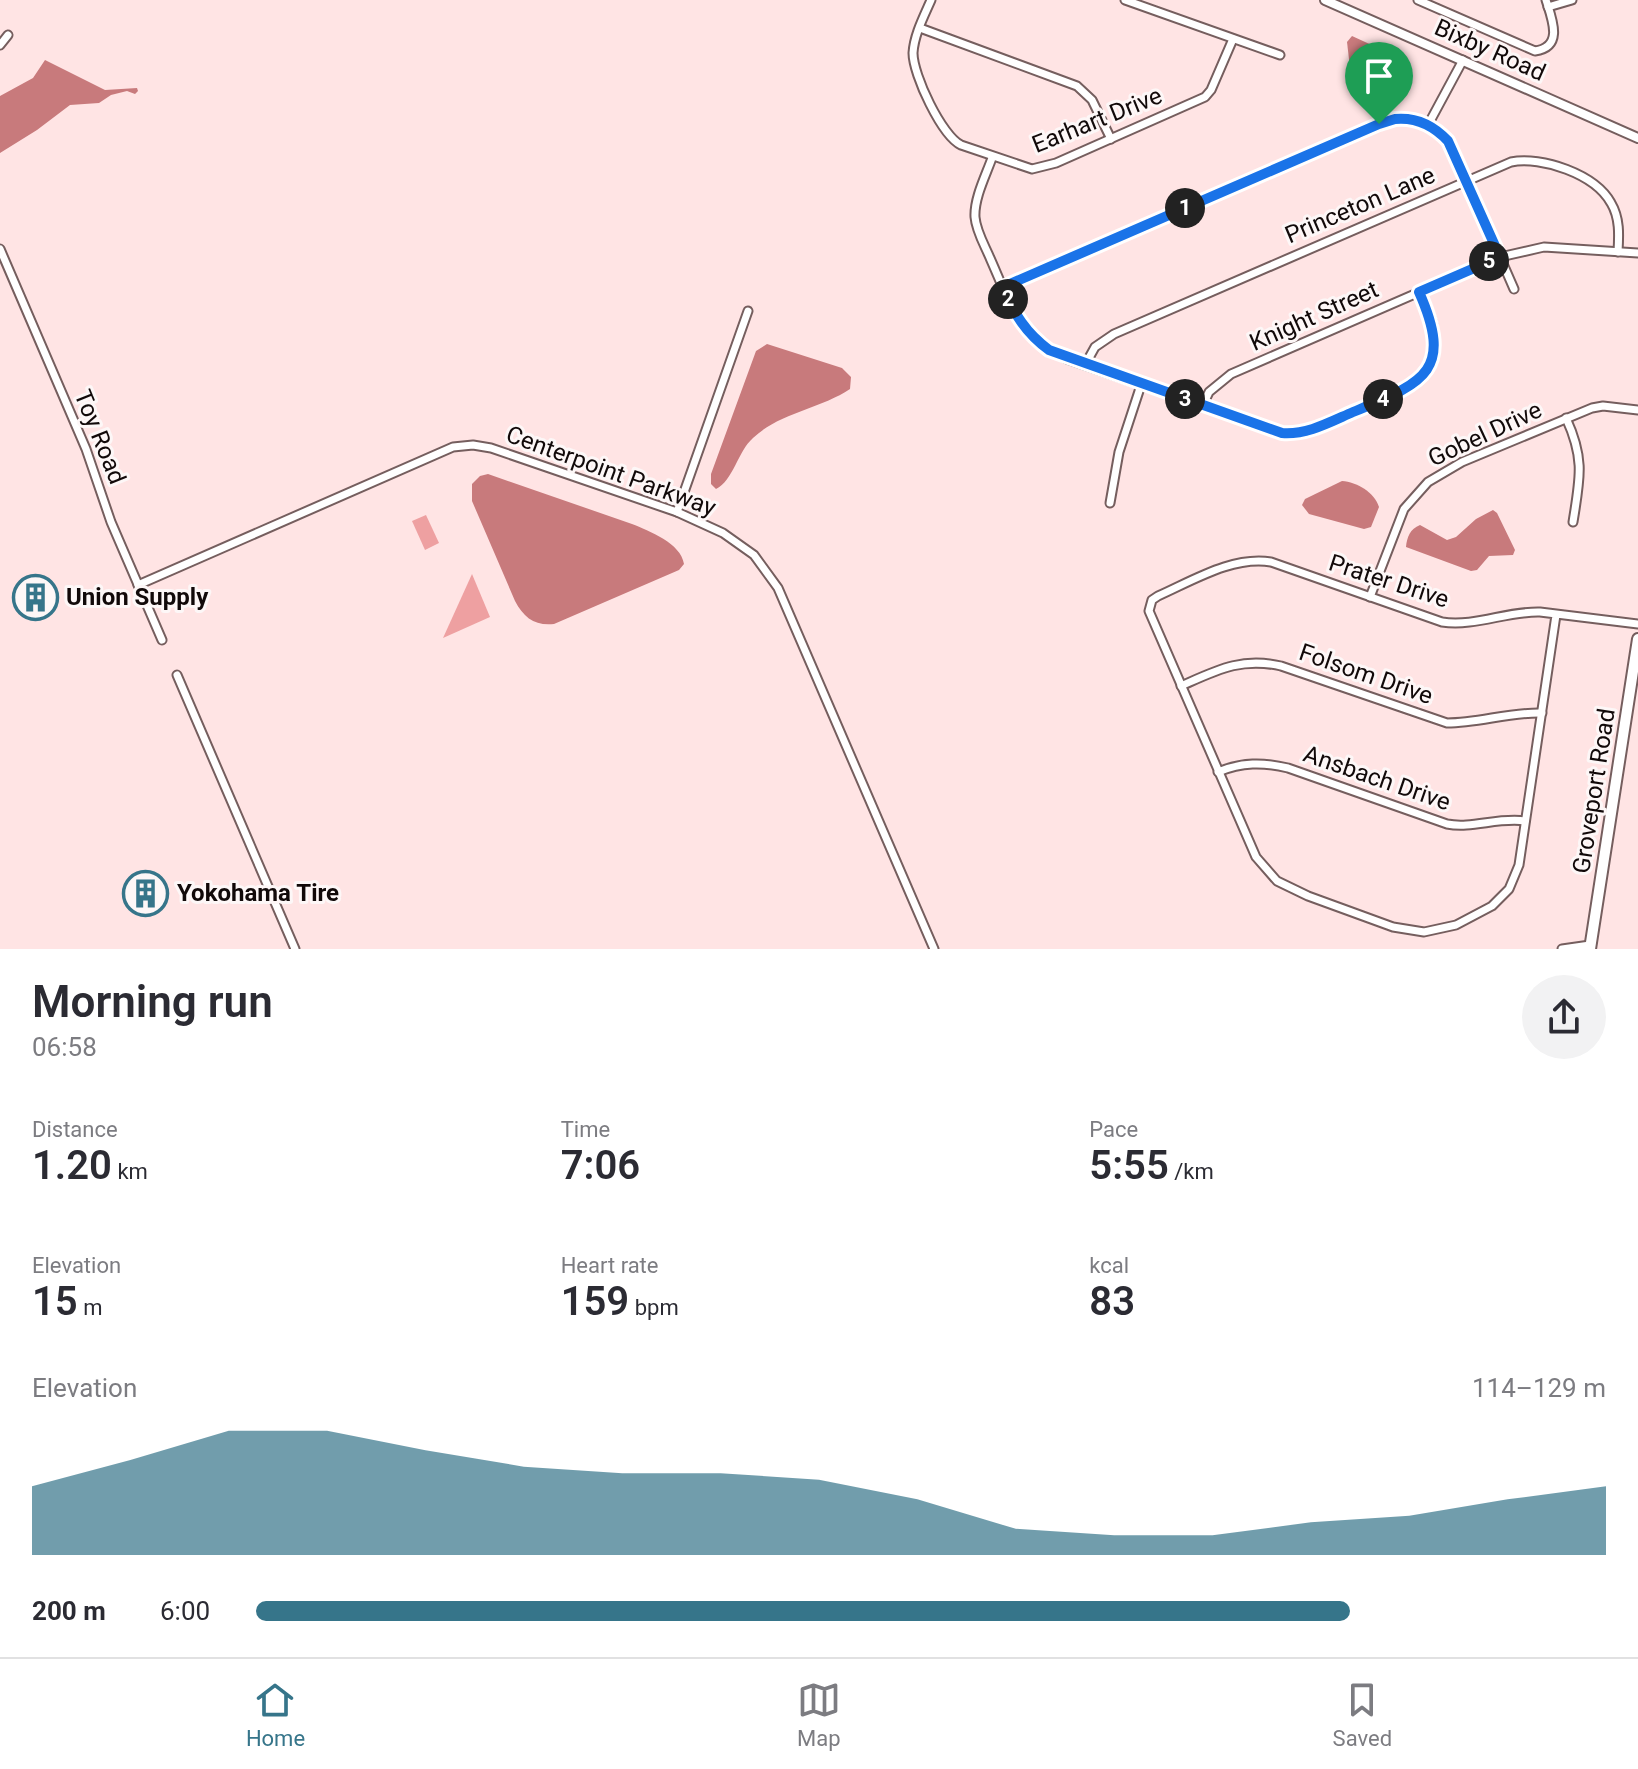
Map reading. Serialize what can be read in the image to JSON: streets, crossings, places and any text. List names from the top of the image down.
{
  "streets": {
    "main road": ["Groveport Road"],
    "street": [
      "Bixby Road",
      "Earhart Drive",
      "Princeton Lane",
      "Knight Street",
      "Gobel Drive",
      "Toy Road",
      "Centerpoint Parkway",
      "Prater Drive",
      "Folsom Drive",
      "Ansbach Drive"
    ]
  },
  "crossings": [
    ["Princeton Lane", "Knight Street"],
    ["Gobel Drive", "Prater Drive"],
    ["Toy Road", "Centerpoint Parkway"],
    ["Prater Drive", "Folsom Drive"]
  ],
  "places": {
    "building": ["Union Supply", "Yokohama Tire"]
  },
  "page": {
    "pins": [
      "1",
      "5",
      "2",
      "3",
      "4"
    ],
    "heading": ["Morning run", "06:58"],
    "stats": [
      ["Distance", "1.20 km"],
      ["Time", "7:06"],
      ["Pace", "5:55 /km"],
      ["Elevation", "15 m"],
      ["Heart rate", "159 bpm"],
      ["kcal", "83"]
    ],
    "chart": ["Elevation", "114–129 m"],
    "list": [
      {
        "name": "200 m",
        "note": "6:00"
      }
    ],
    "tabs": ["Home", "Map", "Saved"]
  }
}
